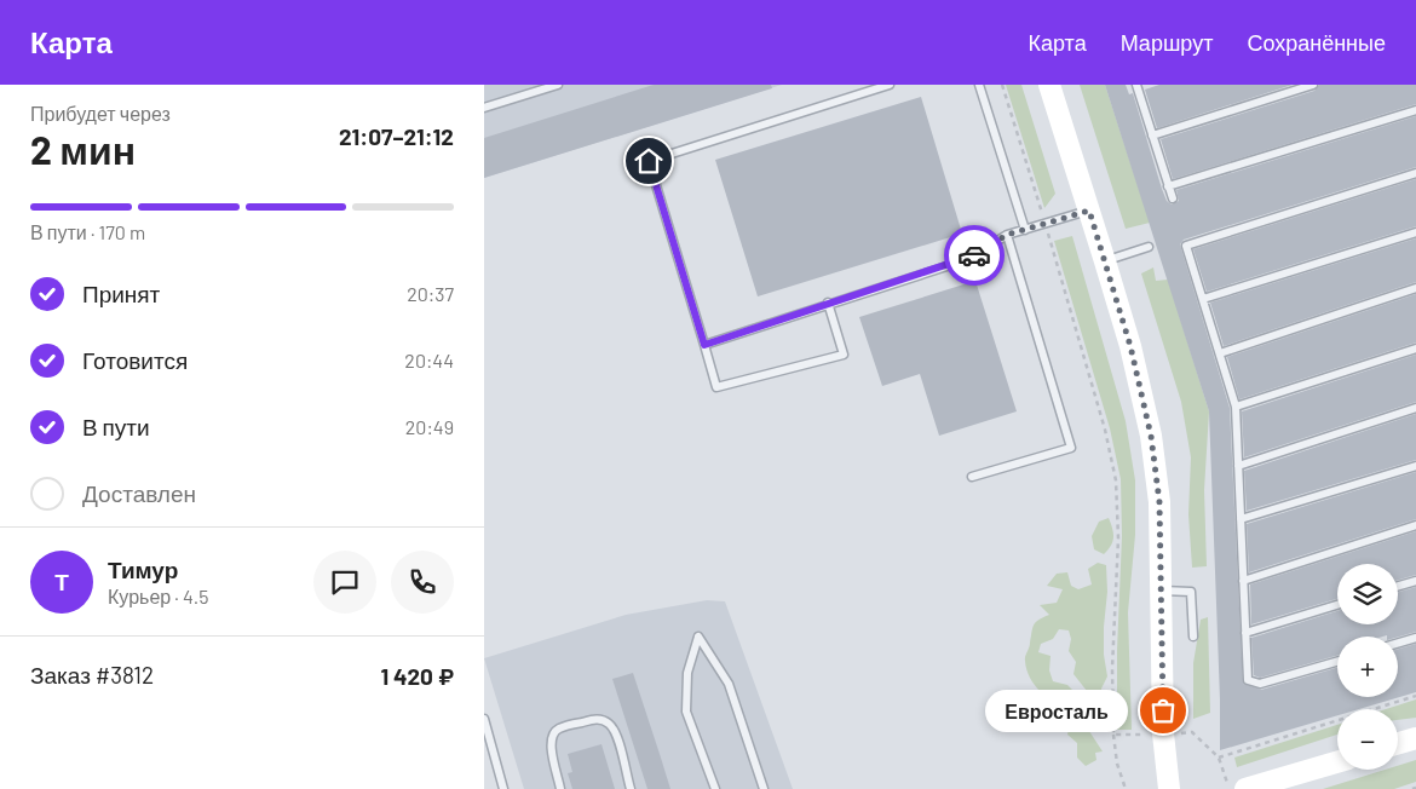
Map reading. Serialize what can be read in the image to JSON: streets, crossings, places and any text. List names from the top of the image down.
{
  "places": ["Евросталь"],
  "page": {
    "header": "Карта",
    "nav": ["Карта", "Маршрут", "Сохранённые"],
    "heading": ["2 мин", "Прибудет через", "21:07–21:12"],
    "panel": [
      "Тимур",
      "Курьер · 4.5",
      "Заказ #3812",
      "1 420 ₽"
    ],
    "bar": "В пути · 170 m",
    "list": [
      ["Принят", "20:37"],
      ["Готовится", "20:44"],
      ["В пути", "20:49"],
      "Доставлен"
    ],
    "round": "Т",
    "map_buttons": ["+", "−"],
    "bubble": "Евросталь"
  }
}
